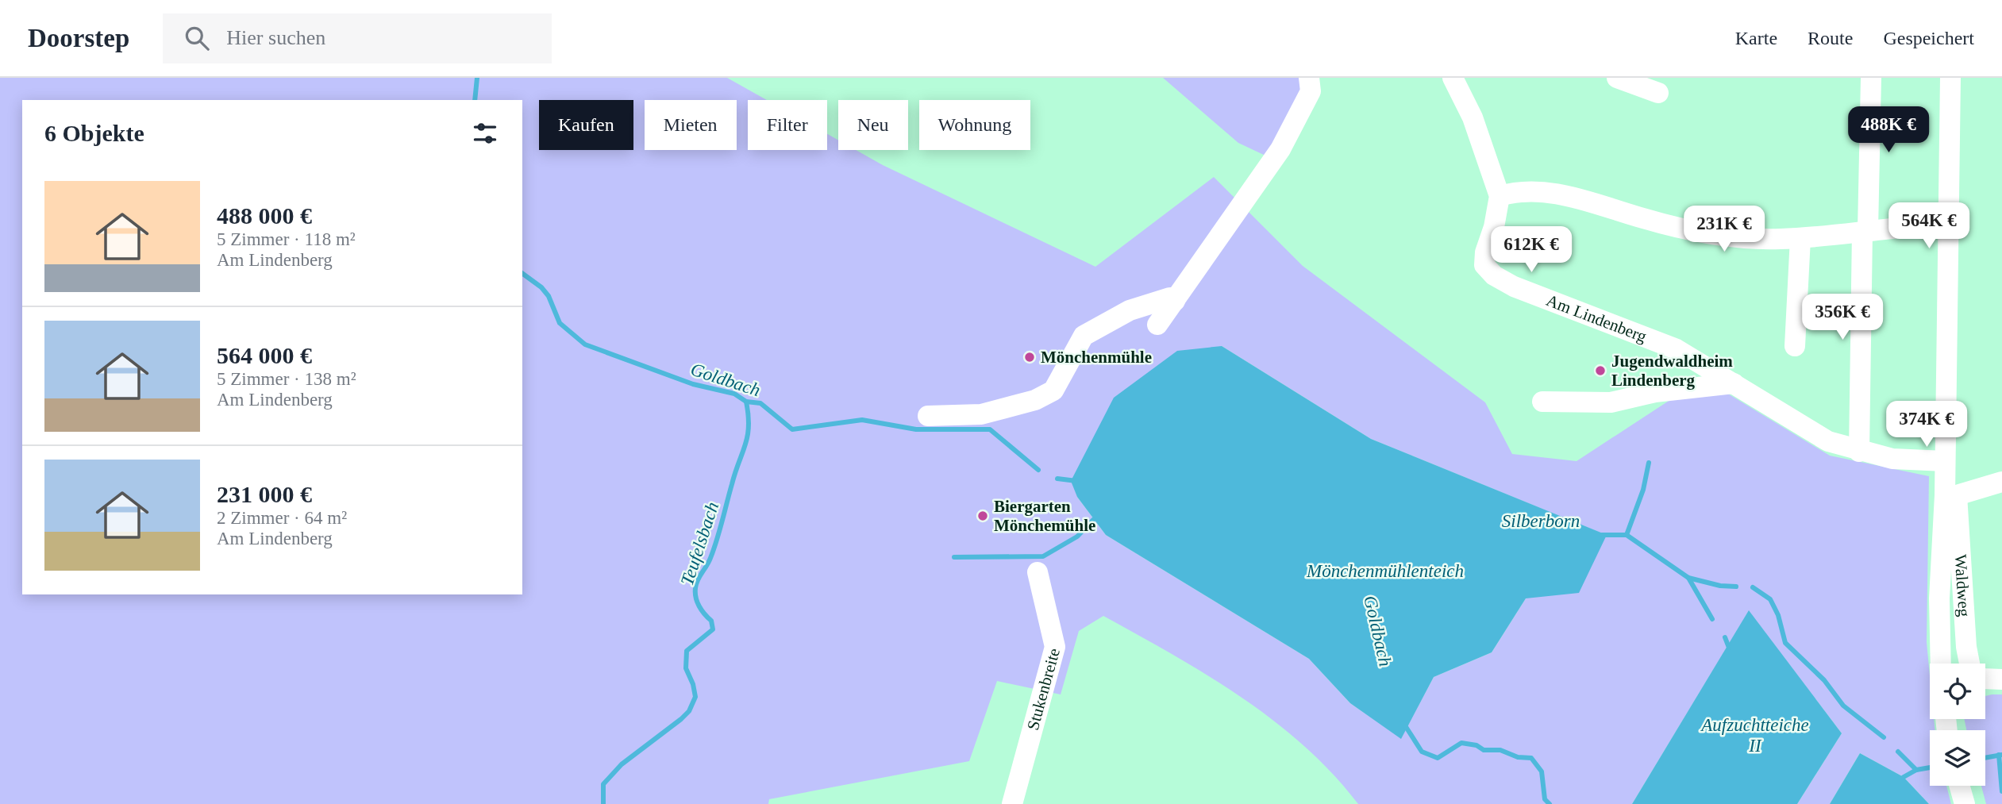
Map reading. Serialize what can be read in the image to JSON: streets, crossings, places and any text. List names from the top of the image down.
{
  "streets": {
    "street": ["Am Lindenberg", "Waldweg", "Stukenbreite"]
  },
  "water": [
    "Goldbach",
    "Silberborn",
    "Teufelsbach",
    "Mönchenmühlenteich",
    "Aufzuchtteiche II"
  ],
  "places": ["Mönchenmühle", "Jugendwaldheim Lindenberg", "Biergarten Mönchemühle"],
  "page": {
    "header": "Doorstep",
    "search": "Hier suchen",
    "nav": ["Karte", "Route", "Gespeichert"],
    "chip": [
      "Kaufen",
      "Mieten",
      "Filter",
      "Neu",
      "Wohnung"
    ],
    "heading": "6 Objekte",
    "price": [
      "488K €",
      "564K €",
      "231K €",
      "612K €",
      "356K €",
      "374K €"
    ],
    "list": [
      {
        "name": "488 000 €",
        "note": "5 Zimmer · 118 m² · Am Lindenberg"
      },
      {
        "name": "564 000 €",
        "note": "5 Zimmer · 138 m² · Am Lindenberg"
      },
      {
        "name": "231 000 €",
        "note": "2 Zimmer · 64 m² · Am Lindenberg"
      }
    ]
  }
}
